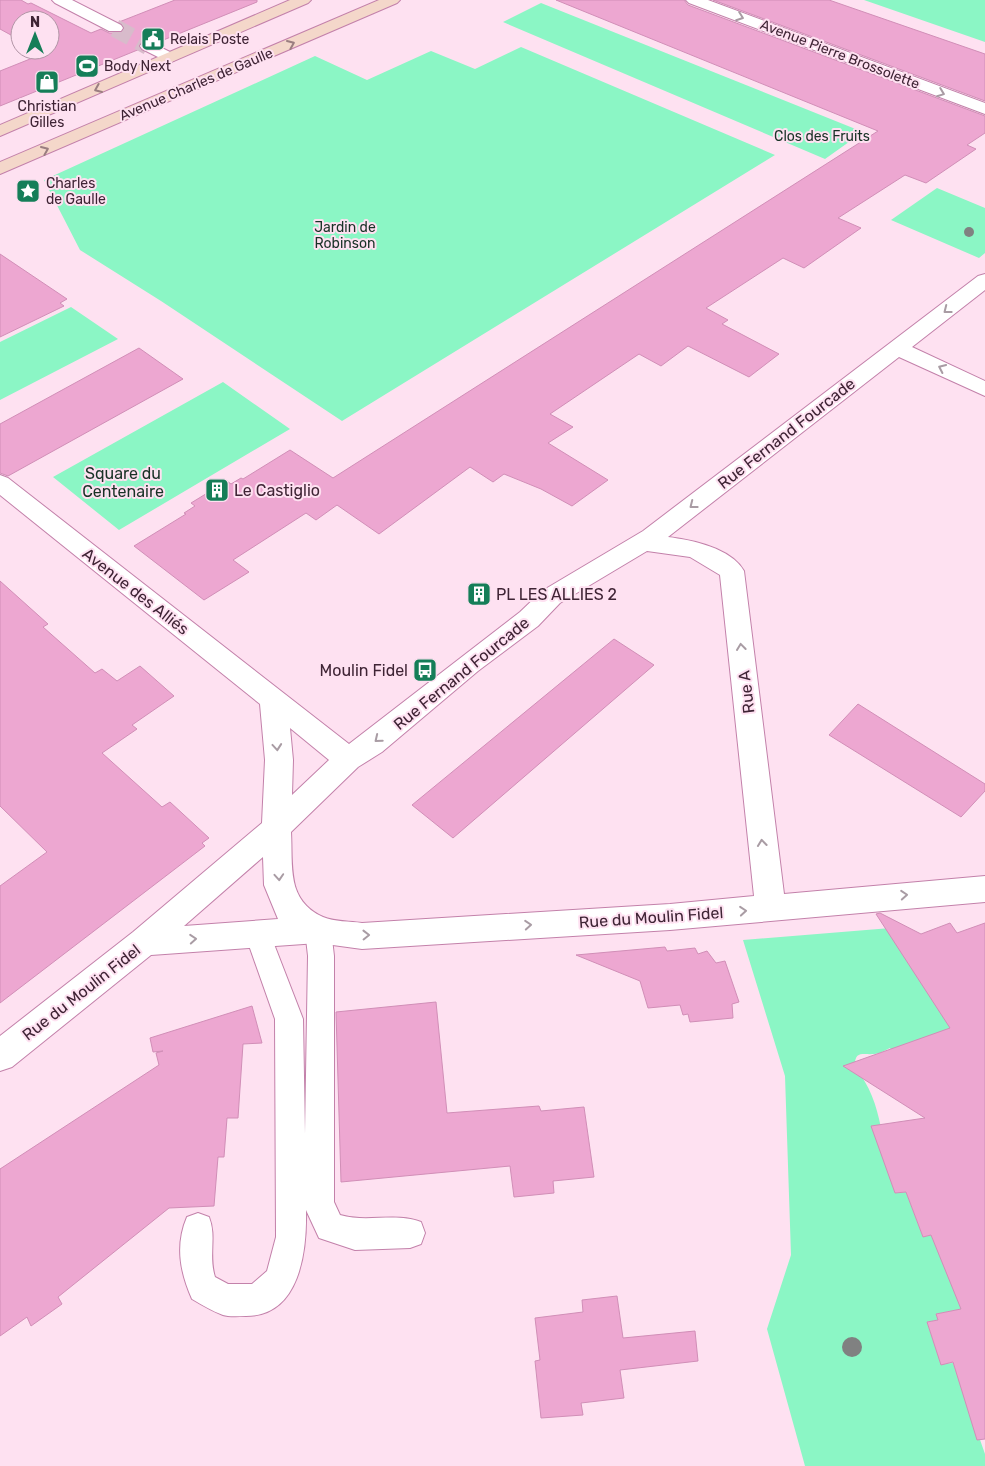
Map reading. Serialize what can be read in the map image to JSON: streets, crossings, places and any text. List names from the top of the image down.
{
  "streets": {
    "main road": ["Avenue Charles de Gaulle"],
    "street": [
      "Avenue Pierre Brossolette",
      "Rue Fernand Fourcade",
      "Avenue des Alliés",
      "Rue A",
      "Rue du Moulin Fidel"
    ]
  },
  "crossings": [
    ["Rue Fernand Fourcade", "Avenue des Alliés"],
    ["Rue Fernand Fourcade", "Rue A"],
    ["Rue Fernand Fourcade", "Rue du Moulin Fidel"],
    ["Rue A", "Rue du Moulin Fidel"]
  ],
  "one_way": [
    "Avenue Pierre Brossolette",
    "Rue Fernand Fourcade",
    "Rue A",
    "Rue du Moulin Fidel"
  ],
  "parks": ["Clos des Fruits", "Jardin de Robinson", "Square du Centenaire"],
  "places": {
    "public building": ["Relais Poste"],
    "sports": ["Body Next"],
    "shop": ["Christian Gilles"],
    "place": ["Charles de Gaulle"],
    "building": ["Le Castiglio", "PL LES ALLIES 2"],
    "bus stop": ["Moulin Fidel"]
  },
  "north": "top"
}
